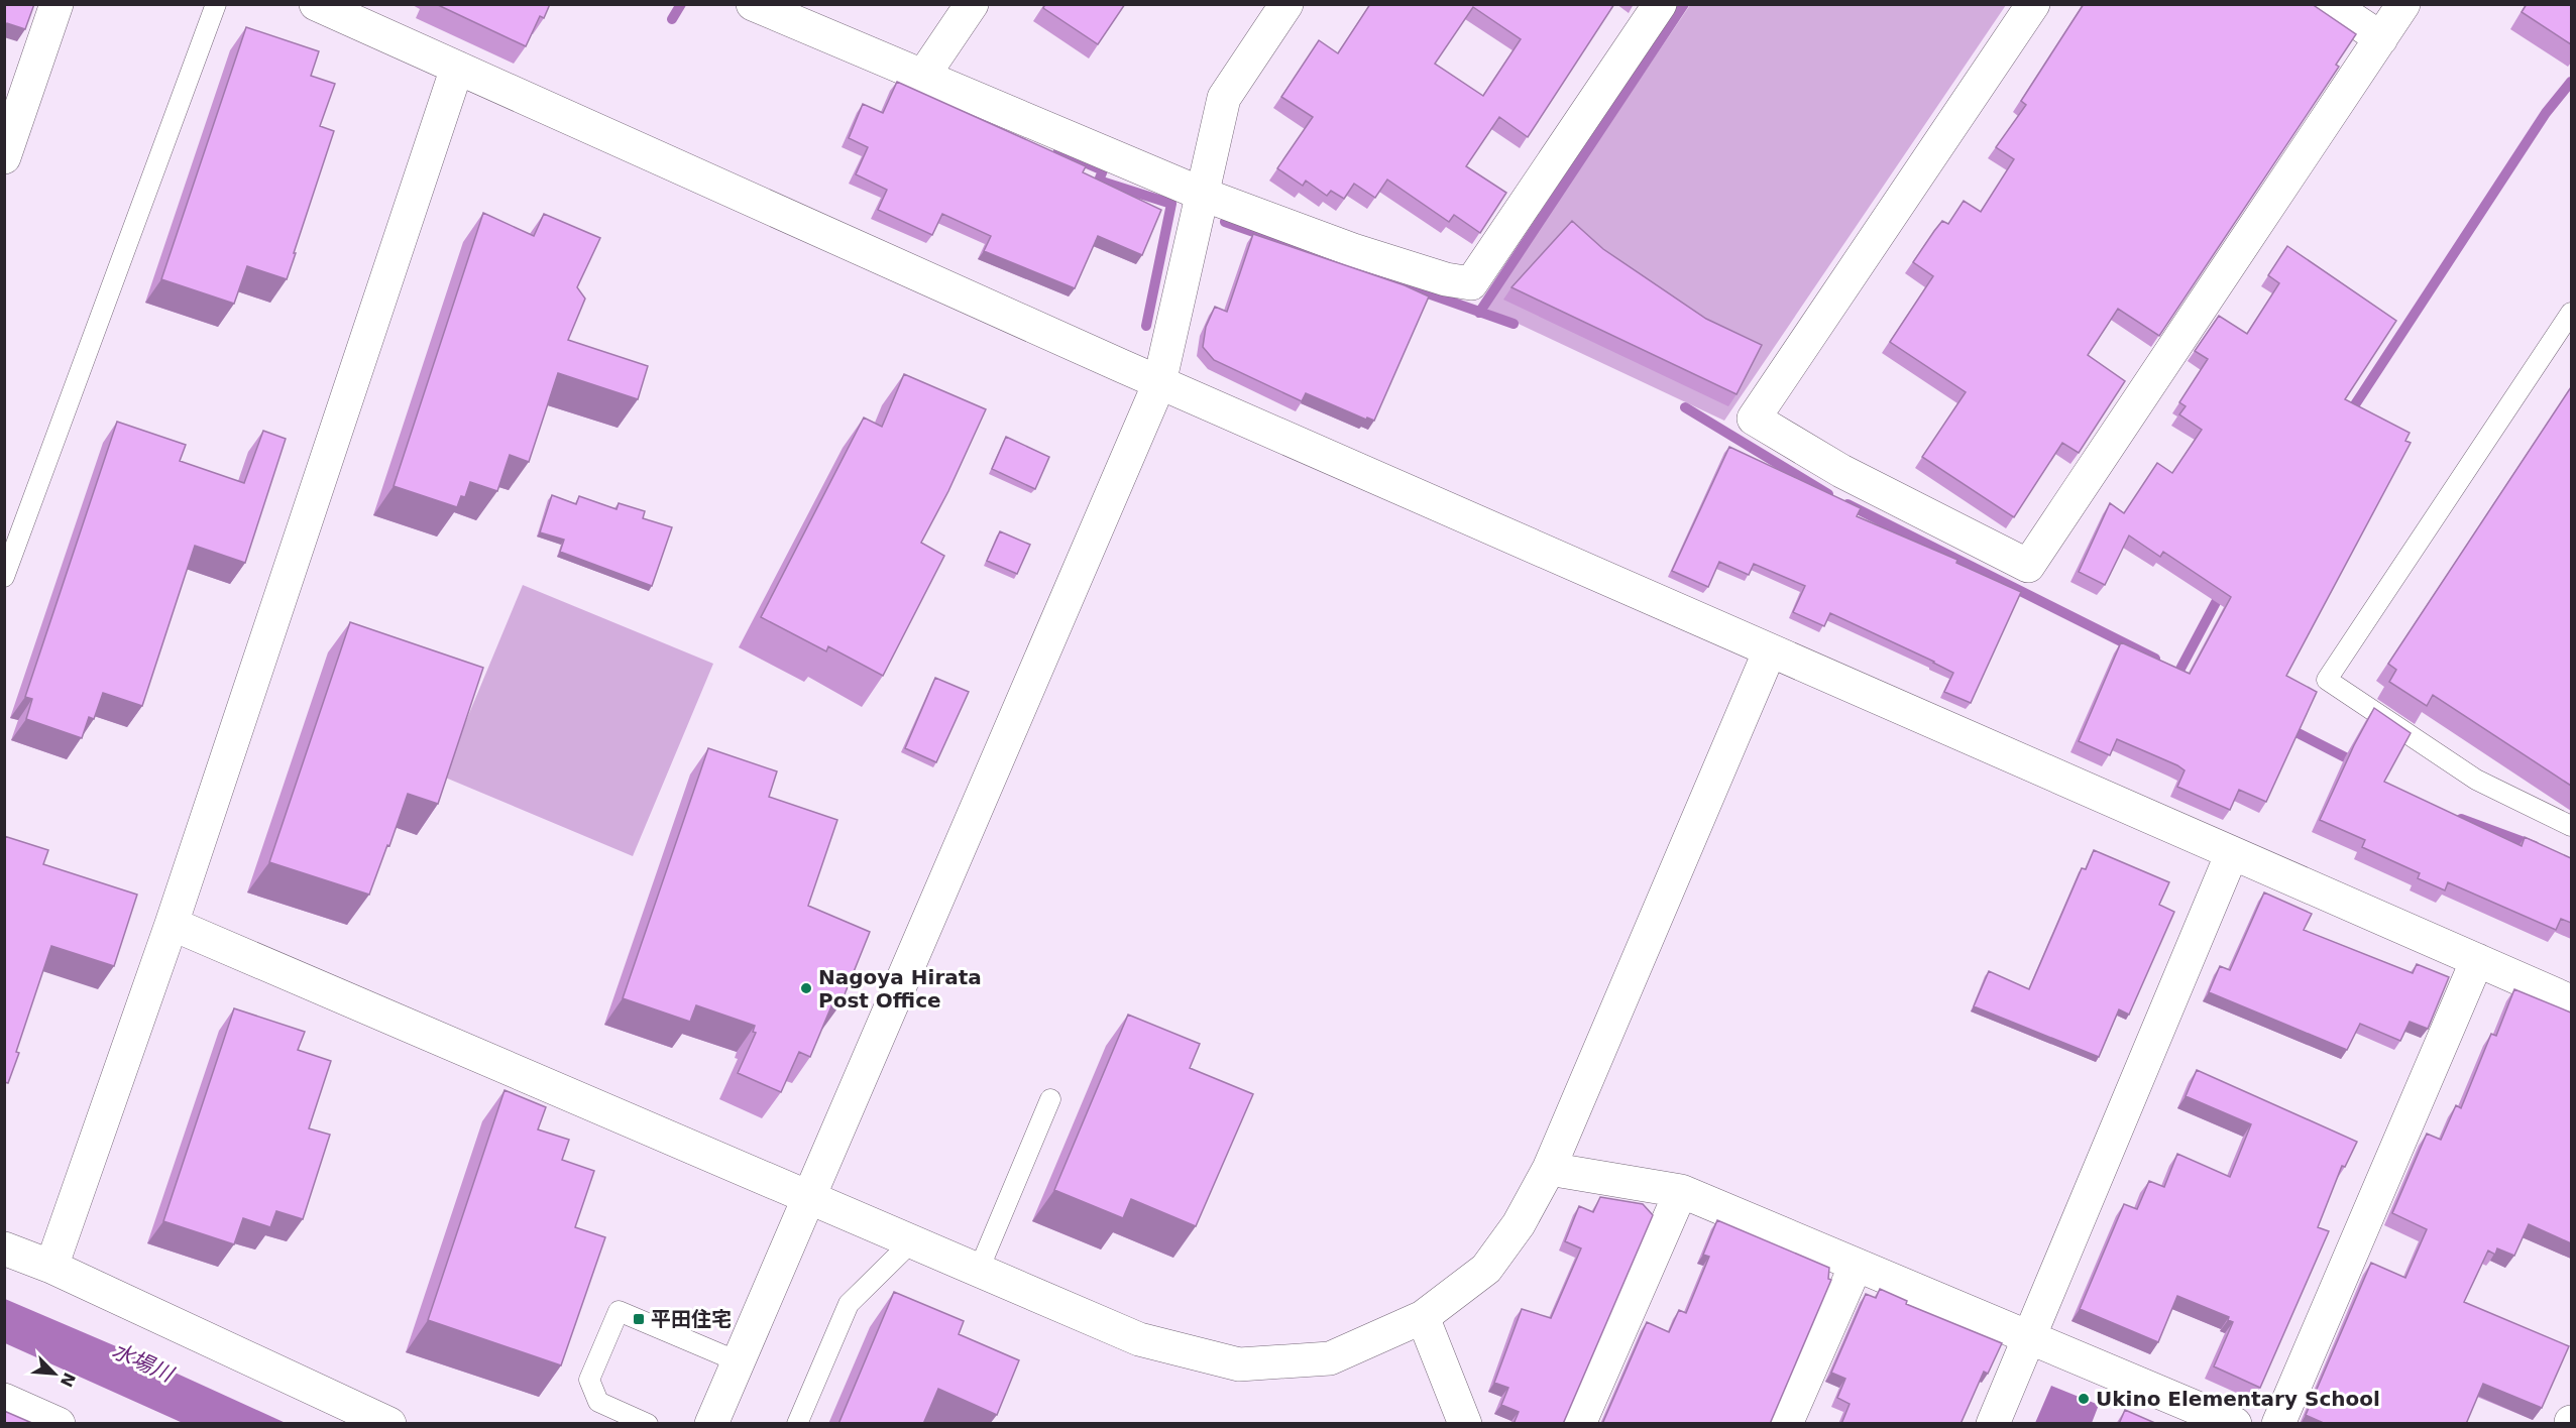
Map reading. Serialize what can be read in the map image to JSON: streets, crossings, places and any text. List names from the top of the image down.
{
  "water": ["水場川"],
  "places": {
    "other": ["Nagoya Hirata Post Office", "Ukino Elementary School"],
    "transit": ["平田住宅"]
  },
  "north": "bottom right"
}
